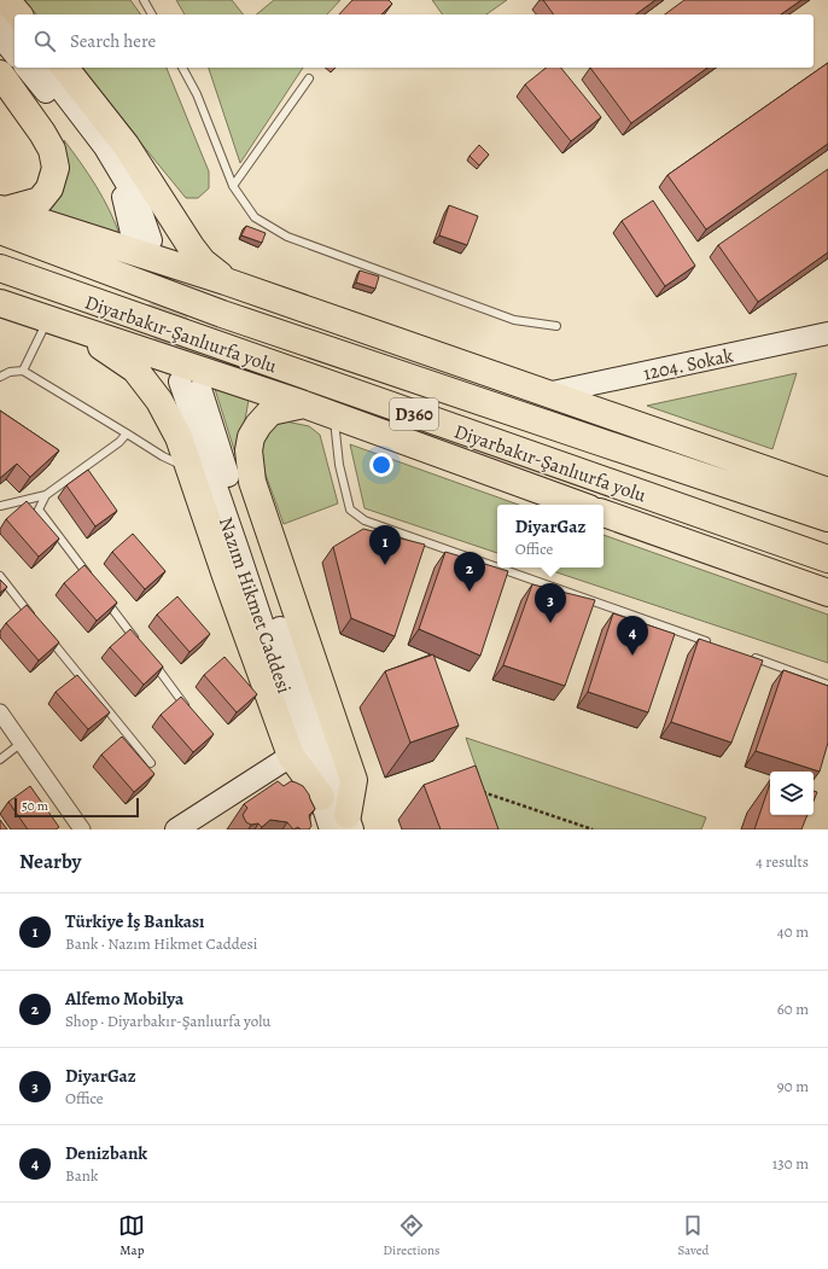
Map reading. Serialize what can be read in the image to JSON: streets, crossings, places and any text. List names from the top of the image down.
{
  "streets": {
    "highway": ["Diyarbakır-Şanlıurfa yolu", "D360"],
    "main road": ["1204. Sokak", "Nazım Hikmet Caddesi"]
  },
  "scale_bar": "50 m",
  "page": {
    "search": "Search here",
    "popup": ["DiyarGaz", "Office"],
    "pins": [
      "1",
      "2",
      "3",
      "4"
    ],
    "scale": "50 m",
    "heading": ["Nearby", "4 results"],
    "list": [
      {
        "mark": "1",
        "name": "Türkiye İş Bankası",
        "note": "Bank · Nazım Hikmet Caddesi",
        "value": "40 m"
      },
      {
        "mark": "2",
        "name": "Alfemo Mobilya",
        "note": "Shop · Diyarbakır-Şanlıurfa yolu",
        "value": "60 m"
      },
      {
        "mark": "3",
        "name": "DiyarGaz",
        "note": "Office",
        "value": "90 m"
      },
      {
        "mark": "4",
        "name": "Denizbank",
        "note": "Bank",
        "value": "130 m"
      }
    ],
    "nav": ["Map", "Directions", "Saved"]
  }
}
